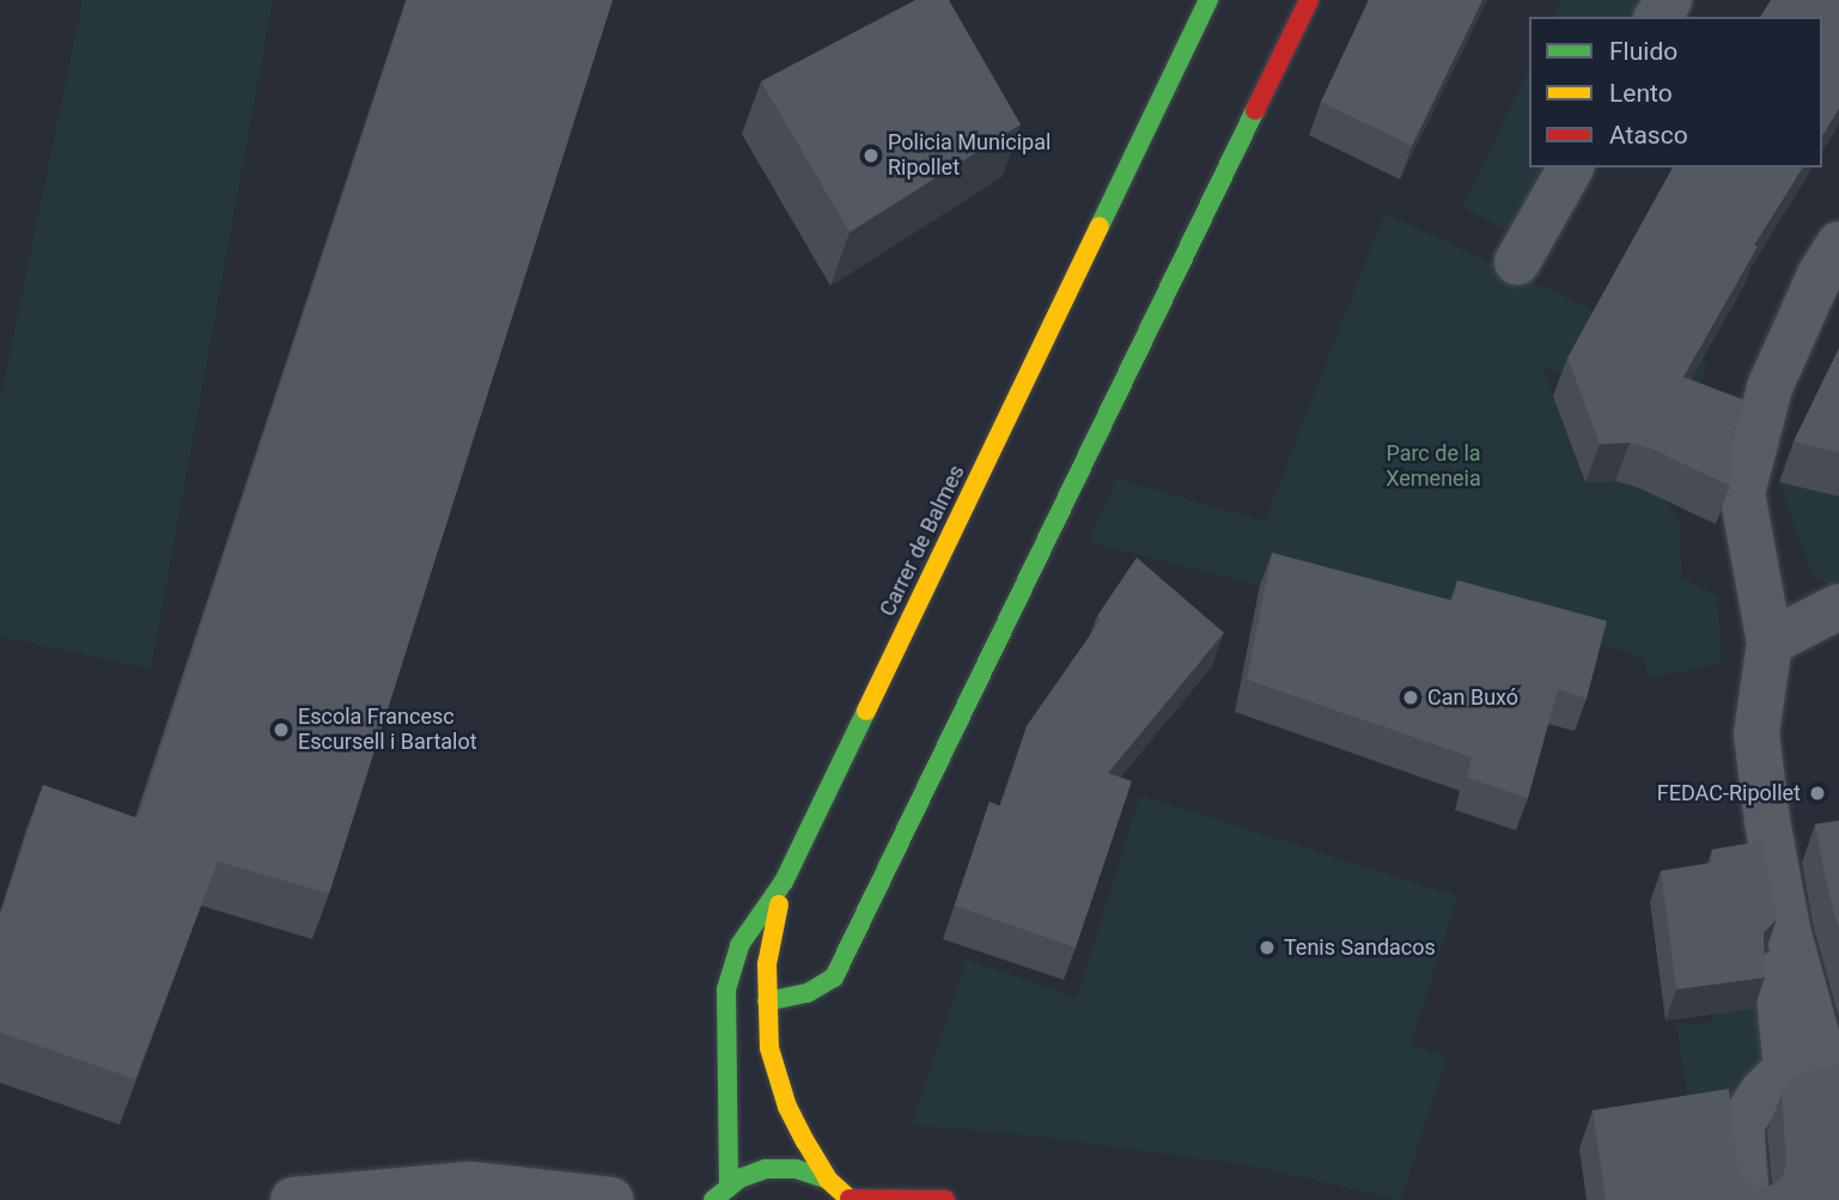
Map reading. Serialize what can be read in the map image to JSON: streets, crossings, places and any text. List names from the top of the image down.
{
  "streets": {
    "main road": ["Carrer de Balmes"]
  },
  "parks": ["Parc de la Xemeneia"],
  "places": [
    "Policia Municipal Ripollet",
    "Can Buxó",
    "Escola Francesc Escursell i Bartalot",
    "FEDAC-Ripollet",
    "Tenis Sandacos"
  ],
  "legend": ["Fluido", "Lento", "Atasco"]
}
